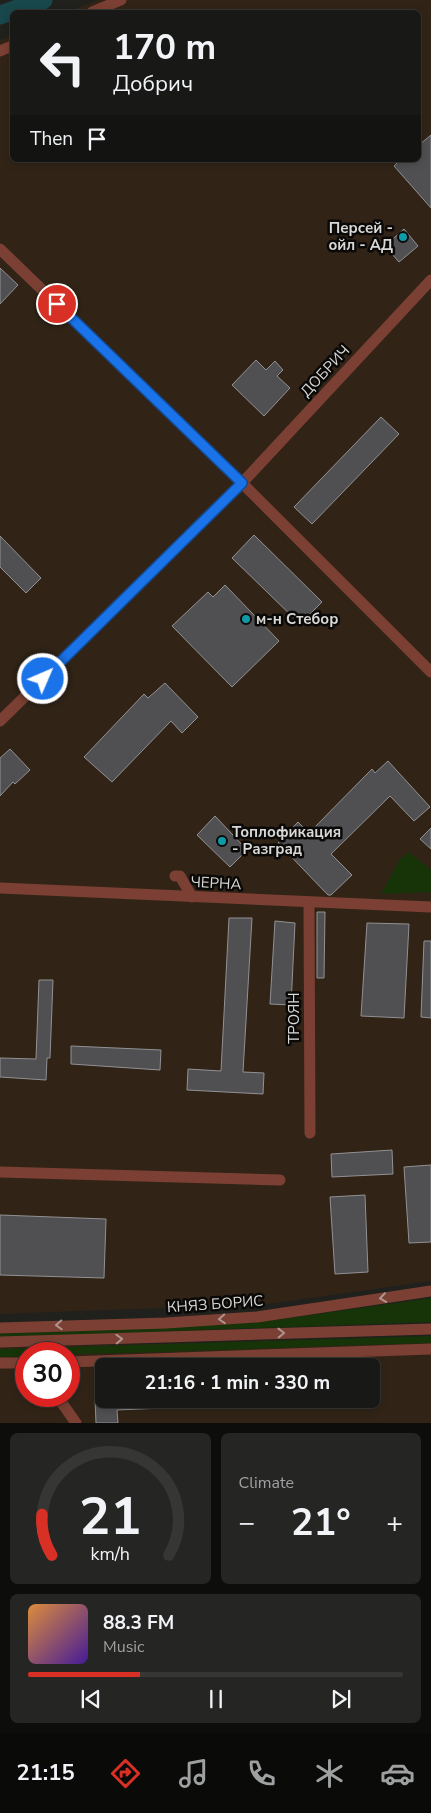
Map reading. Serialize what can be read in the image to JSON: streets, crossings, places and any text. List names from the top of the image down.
{
  "streets": {
    "street": [
      "ДОБРИЧ",
      "ЧЕРНА",
      "ТРОЯН",
      "КНЯЗ БОРИС"
    ]
  },
  "crossings": [
    ["ЧЕРНА", "ТРОЯН"]
  ],
  "places": ["Персей - ойл - АД", "м-н Стебор", "Топлофикация - Разград"],
  "page": {
    "turn": ["170 m", "Добрич"],
    "then": "Then",
    "limit": "30",
    "trip": "21:16 · 1 min · 330 m",
    "tile": "Climate",
    "heat": ["−", "21°", "+"],
    "song": ["88.3 FM", "Music"],
    "tabs": "21:15",
    "gauge": ["21", "km/h"]
  }
}
